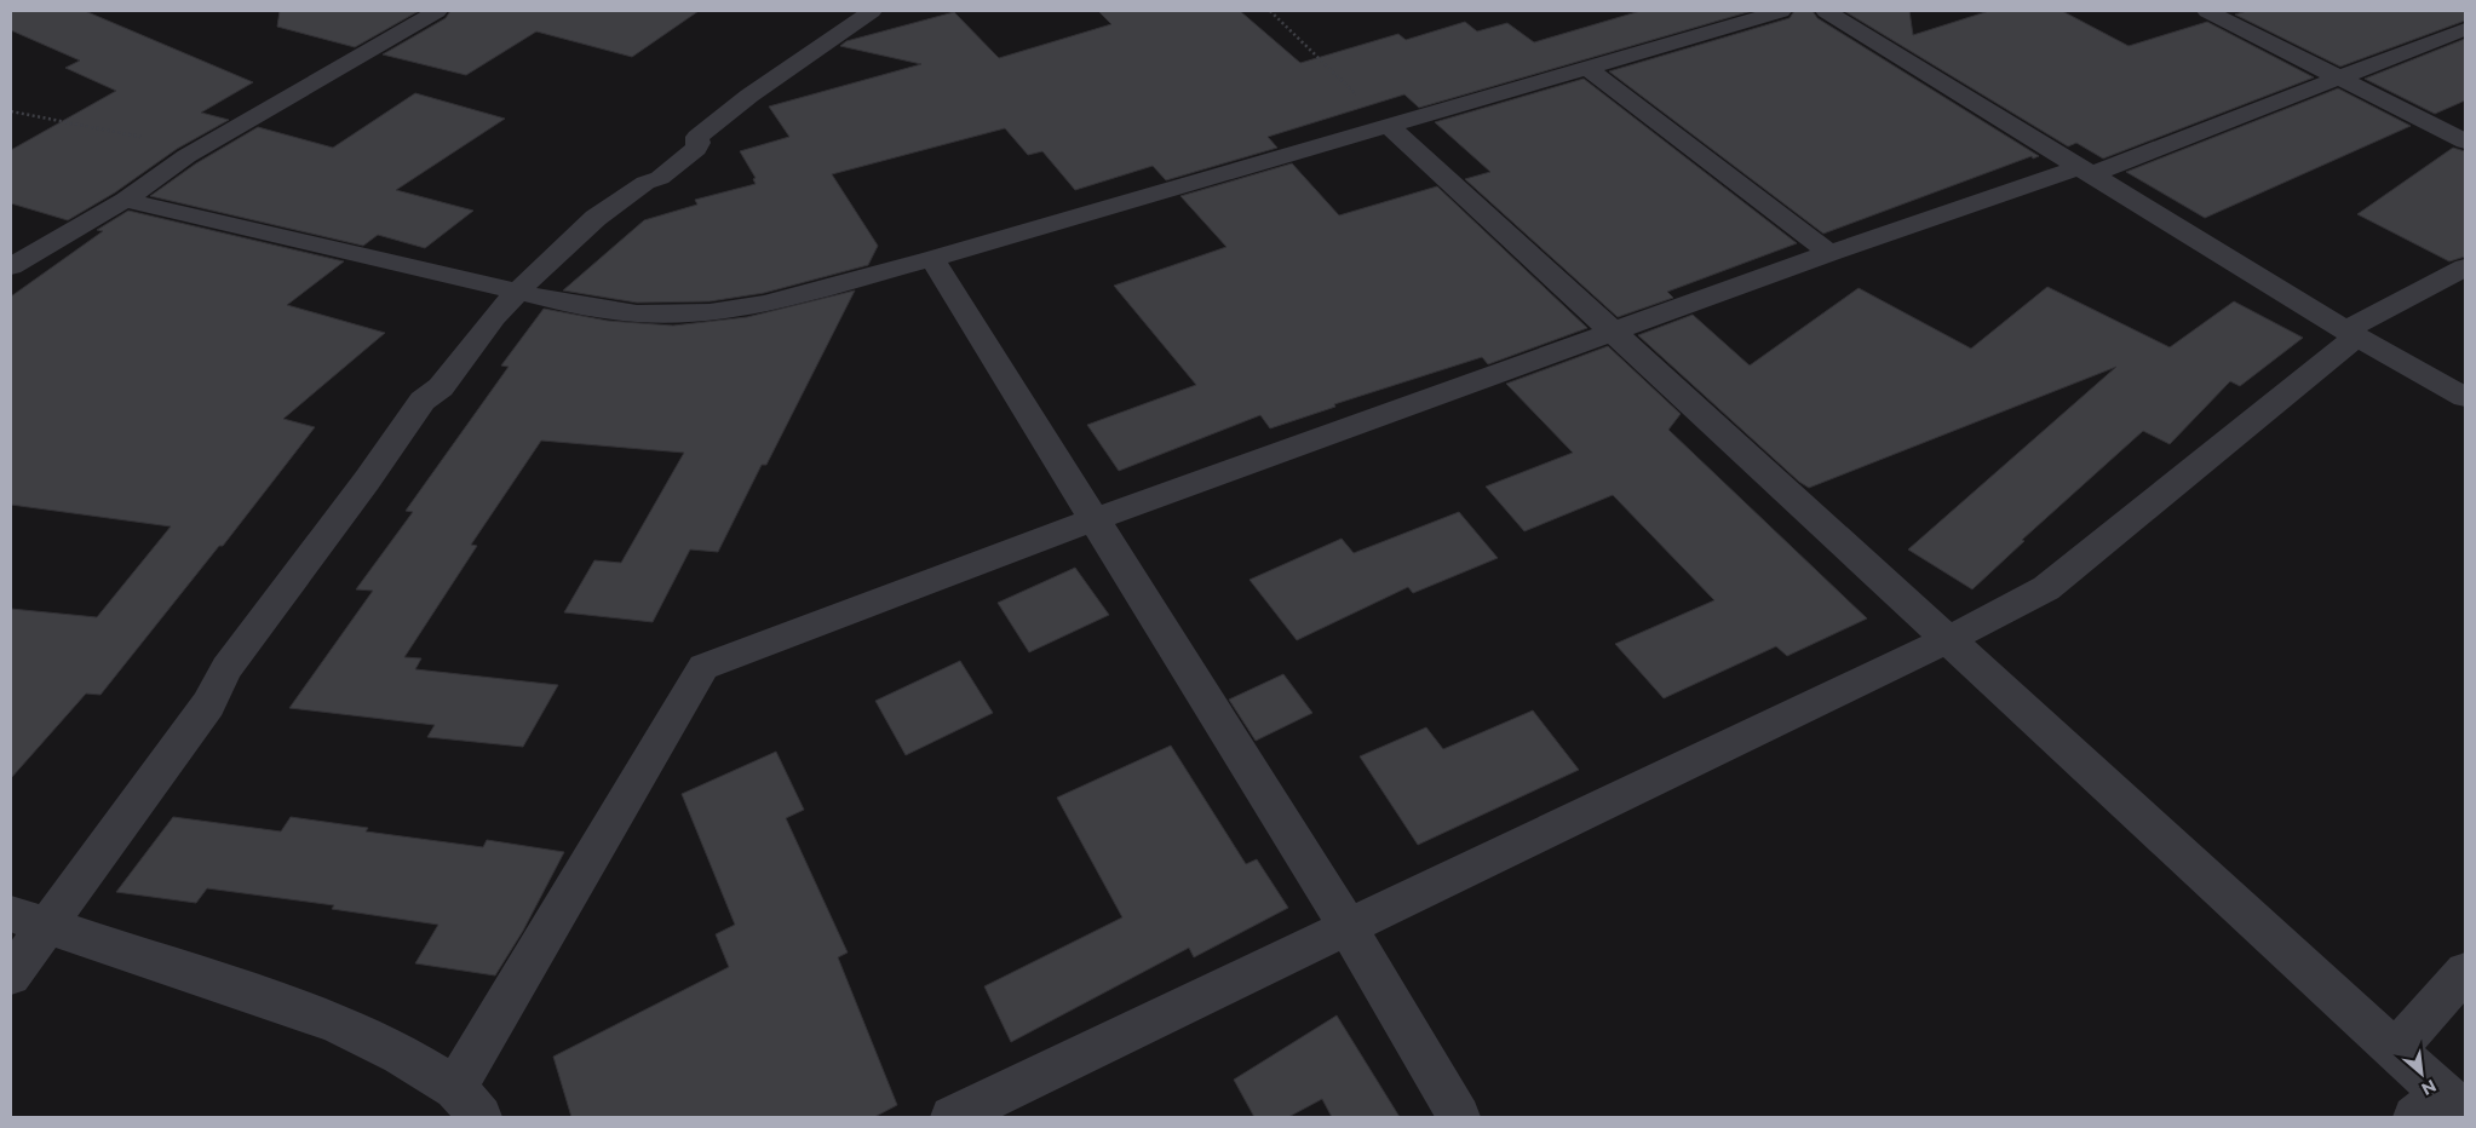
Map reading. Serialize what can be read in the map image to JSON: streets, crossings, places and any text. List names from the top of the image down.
{
  "north": "bottom right"
}
